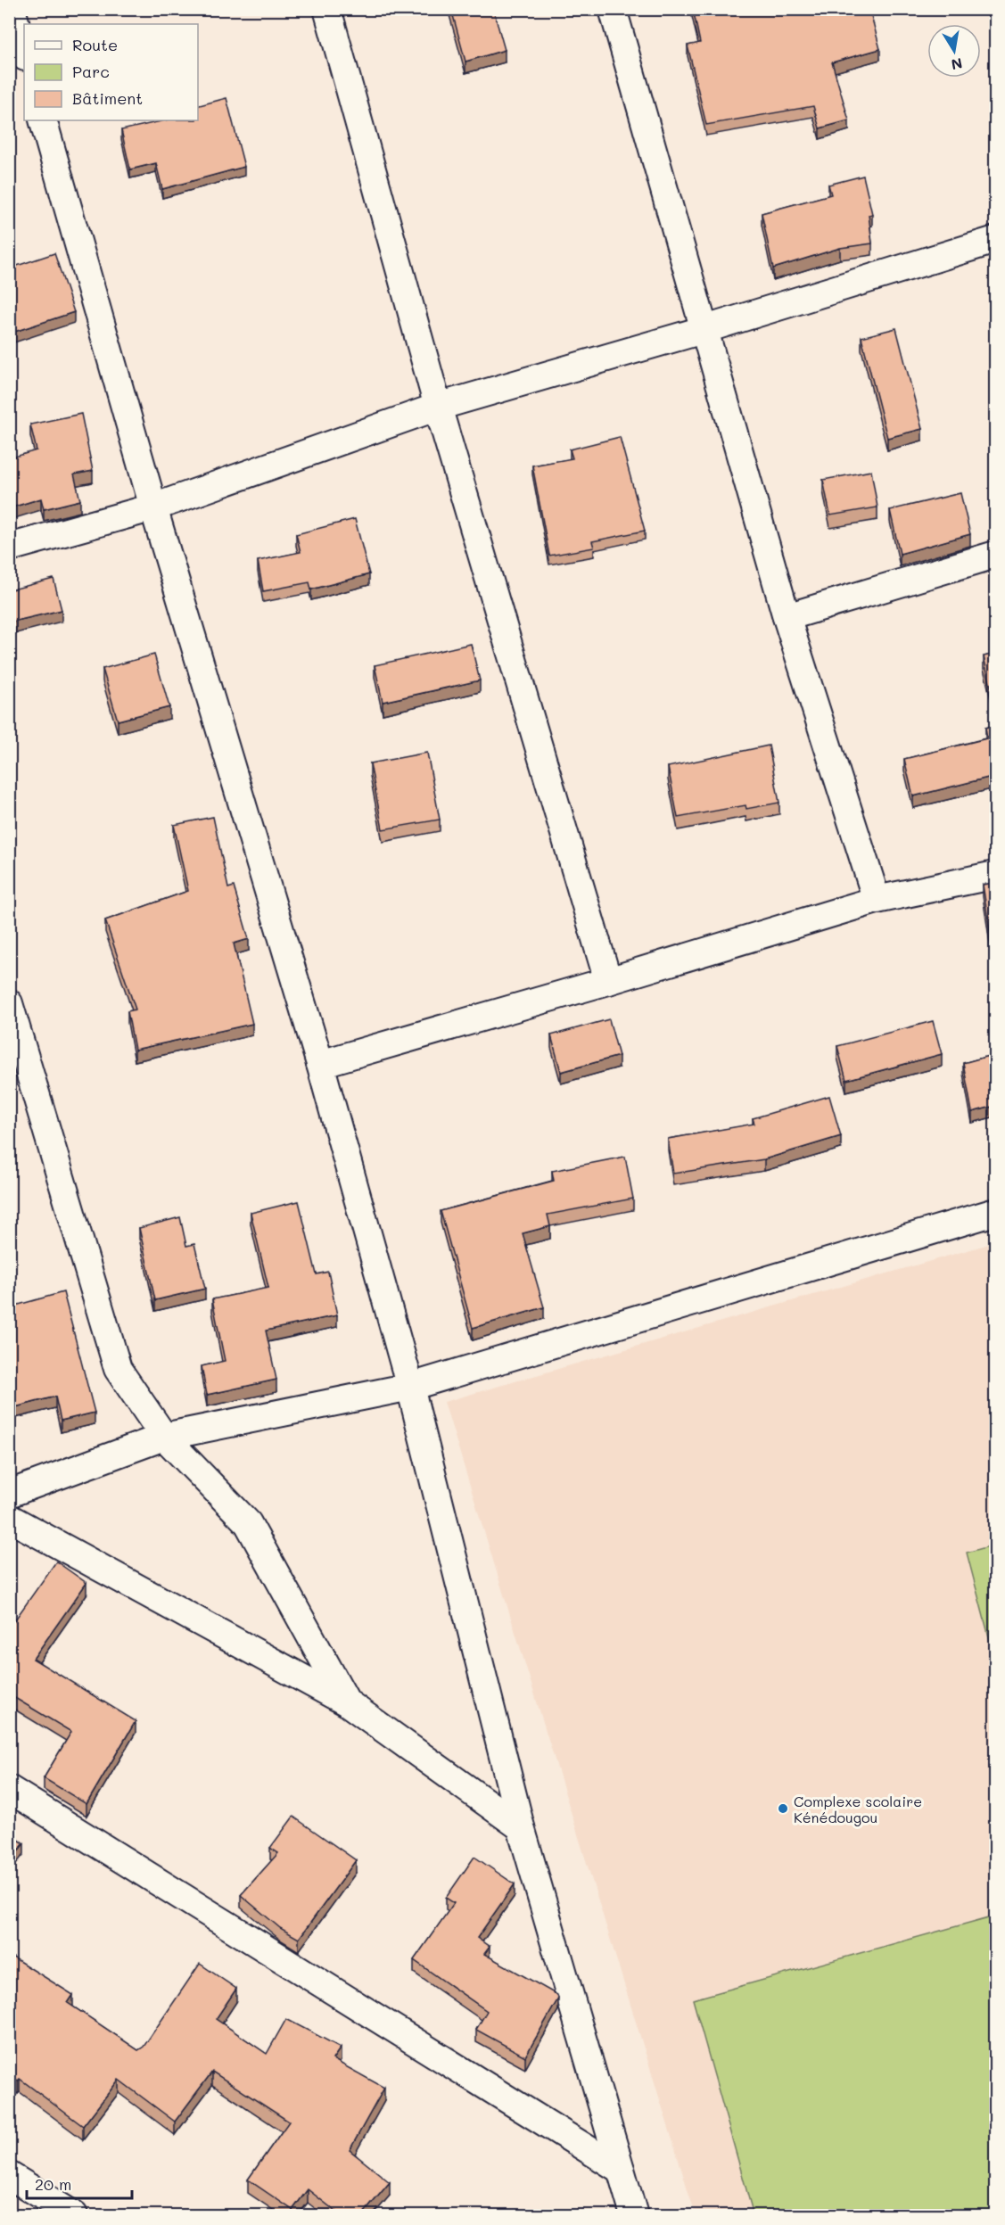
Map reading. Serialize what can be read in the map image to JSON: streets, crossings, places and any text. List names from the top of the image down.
{
  "places": ["Complexe scolaire Kénédougou"],
  "legend": ["Route", "Parc", "Bâtiment"],
  "scale_bar": "20 m",
  "north": "bottom"
}
